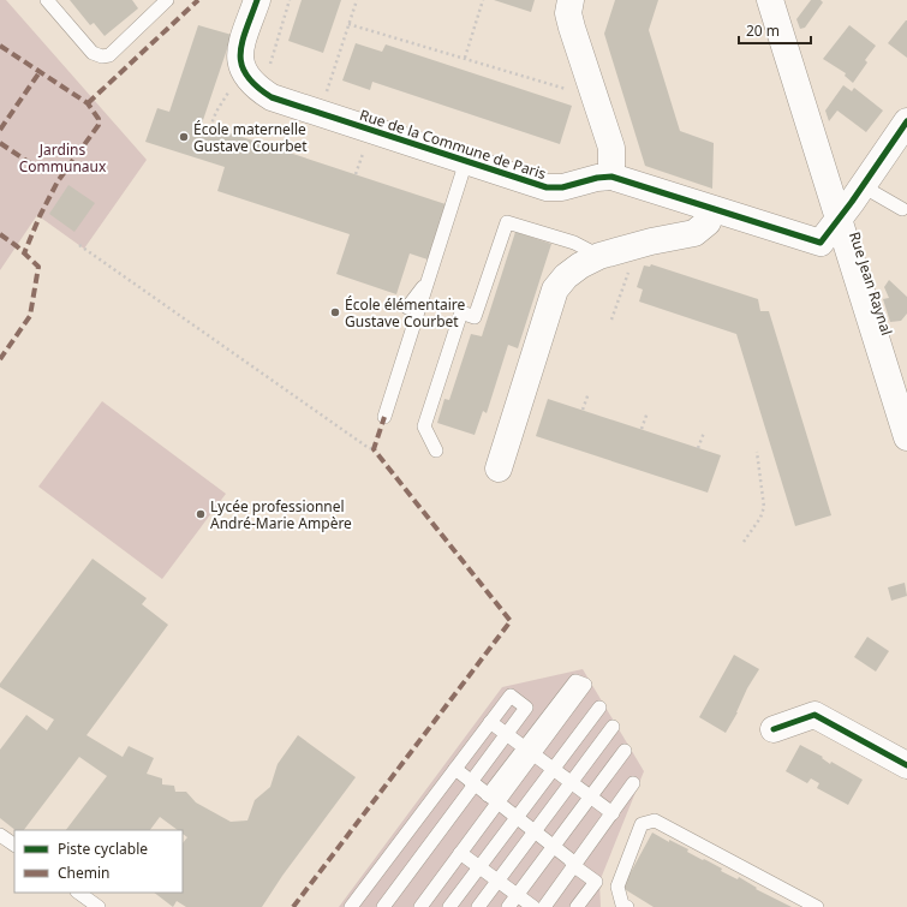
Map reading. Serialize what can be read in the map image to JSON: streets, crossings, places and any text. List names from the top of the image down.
{
  "streets": {
    "street": ["Rue de la Commune de Paris", "Rue Jean Raynal"]
  },
  "crossings": [
    ["Rue de la Commune de Paris", "Rue Jean Raynal"]
  ],
  "parks": ["Jardins Communaux"],
  "places": ["École maternelle Gustave Courbet", "École élémentaire Gustave Courbet", "Lycée professionnel André-Marie Ampère"],
  "legend": ["Piste cyclable", "Chemin"],
  "scale_bar": "20 m"
}
